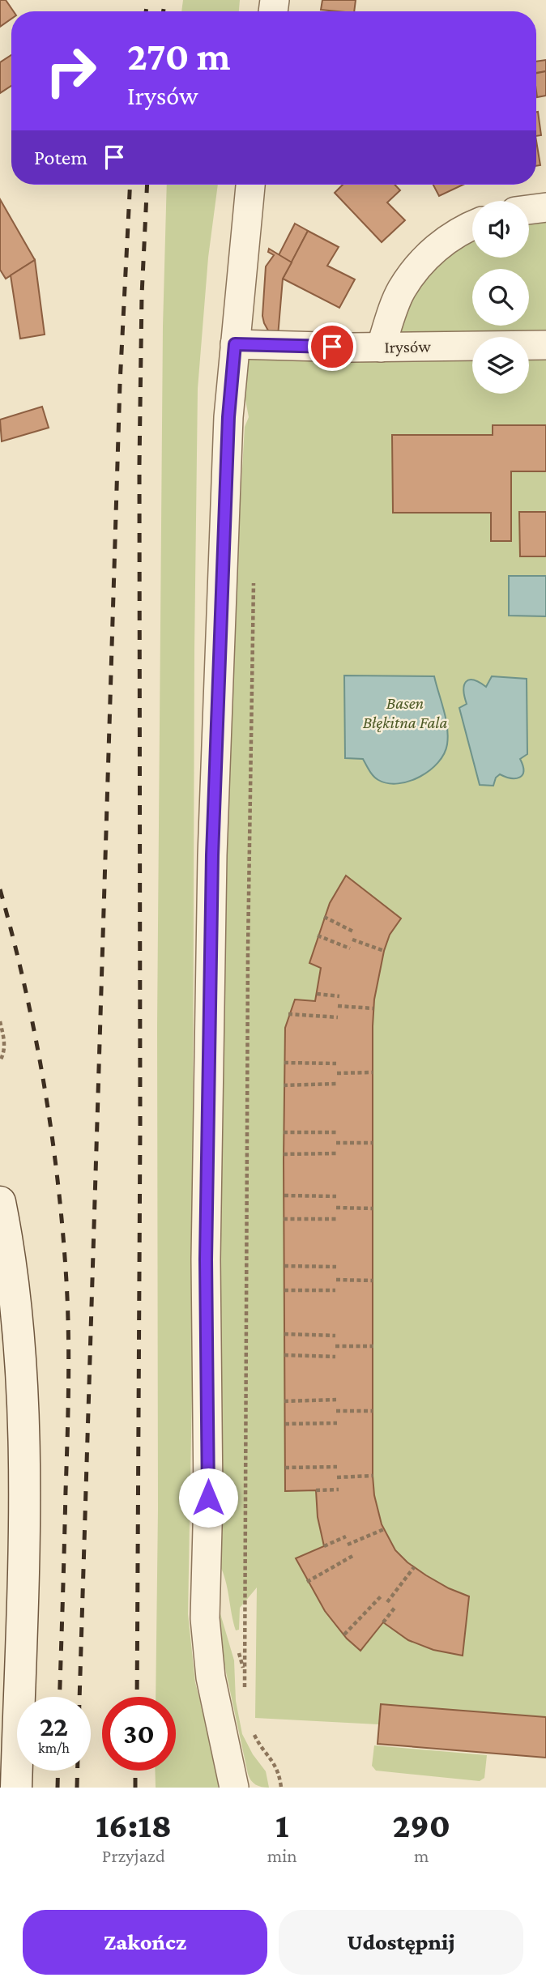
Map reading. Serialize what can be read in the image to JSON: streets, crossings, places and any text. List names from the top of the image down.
{
  "streets": {
    "street": ["Irysów"]
  },
  "parks": ["Basen Błękitna Fala"],
  "page": {
    "turn": ["270 m", "Irysów"],
    "then": "Potem",
    "speed": "22 km/h",
    "limit": "30",
    "eta": [
      "16:18",
      "Przyjazd",
      "1",
      "min",
      "290",
      "m"
    ],
    "buttons": ["Zakończ", "Udostępnij"]
  }
}
